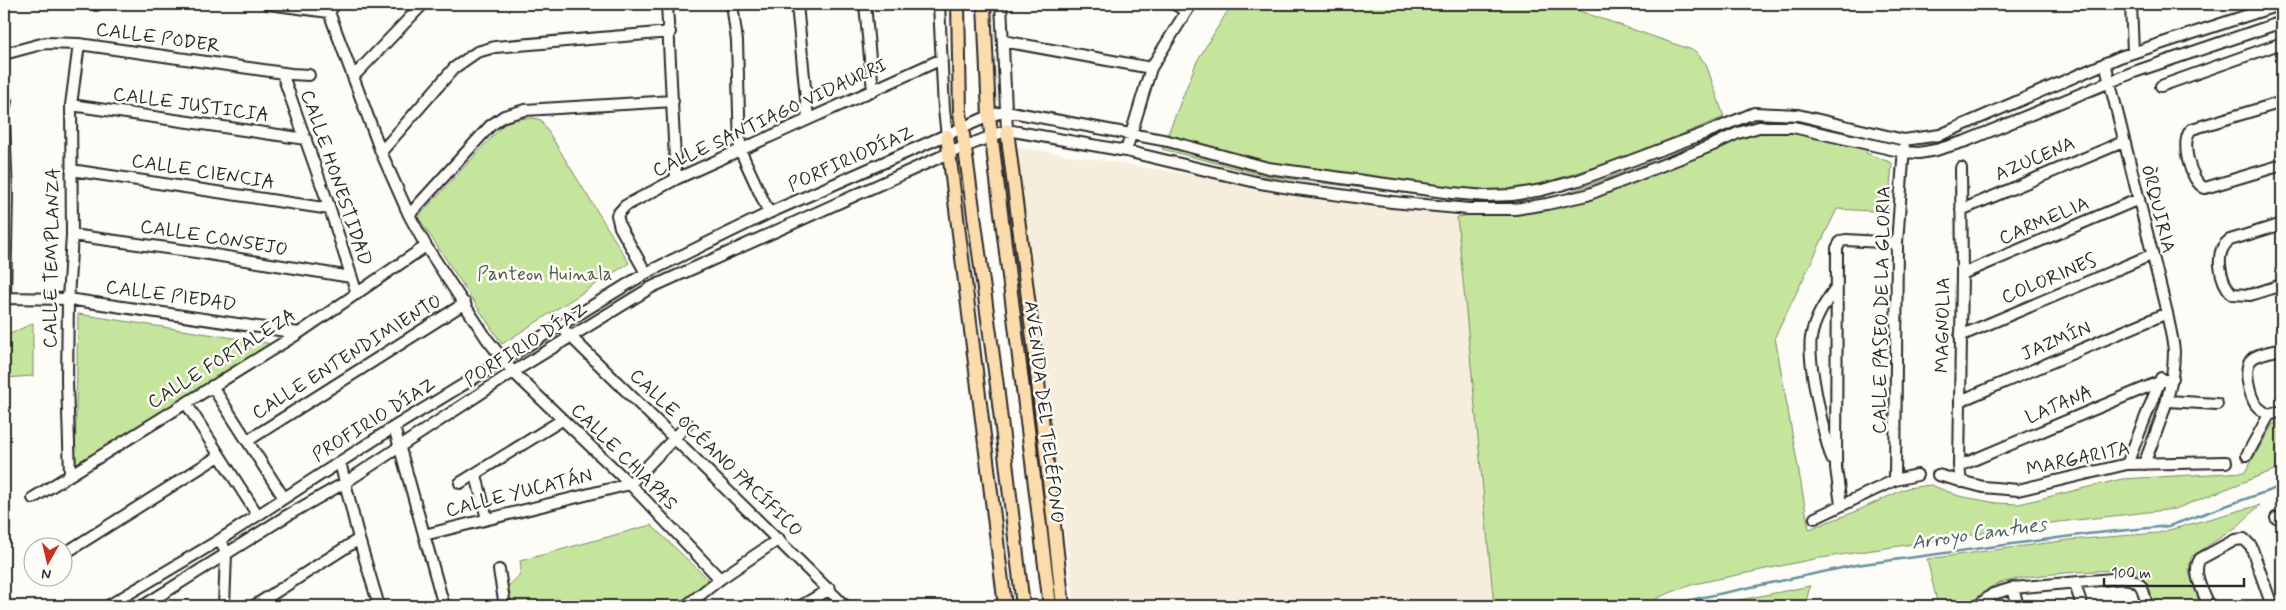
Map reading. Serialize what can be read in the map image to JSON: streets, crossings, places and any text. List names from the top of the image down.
{
  "streets": {
    "main road": ["AVENIDA DEL TELÉFONO"],
    "street": [
      "CALLE PODER",
      "CALLE JUSTICIA",
      "CALLE SANTIAGO VIDAURRI",
      "PORFIRIODÍAZ",
      "AZUCENA",
      "CALLE CIENCIA",
      "CALLE HONESTIDAD",
      "ÒRQUIRIA",
      "CARMELIA",
      "CALLE CONSEJO",
      "CALLE TEMPLANZA",
      "COLORINES",
      "CALLE PIEDAD",
      "CALLE PASEO DE LA GLORIA",
      "MAGNOLIA",
      "JAZMÍN",
      "PORFIRIO DÍAZ",
      "CALLE ENTENDIMIENTO",
      "CALLE FORTALEZA",
      "LATANA",
      "PROFIRIO DÍAZ",
      "CALLE OCÉANO PACÍFICO",
      "CALLE CHIAPAS",
      "MARGARITA",
      "CALLE YUCATÁN"
    ]
  },
  "crossings": [
    ["CALLE PODER", "CALLE HONESTIDAD"],
    ["CALLE PODER", "CALLE TEMPLANZA"],
    ["CALLE JUSTICIA", "CALLE HONESTIDAD"],
    ["CALLE JUSTICIA", "CALLE TEMPLANZA"],
    ["CALLE SANTIAGO VIDAURRI", "PROFIRIO DÍAZ"],
    ["PORFIRIODÍAZ", "PROFIRIO DÍAZ"],
    ["AZUCENA", "ÒRQUIRIA"],
    ["AZUCENA", "MAGNOLIA"],
    ["CALLE CIENCIA", "CALLE HONESTIDAD"],
    ["CALLE CIENCIA", "CALLE TEMPLANZA"],
    ["CALLE HONESTIDAD", "CALLE CONSEJO"],
    ["CALLE HONESTIDAD", "CALLE FORTALEZA"],
    ["ÒRQUIRIA", "CARMELIA"],
    ["ÒRQUIRIA", "COLORINES"],
    ["ÒRQUIRIA", "JAZMÍN"],
    ["ÒRQUIRIA", "LATANA"],
    ["ÒRQUIRIA", "MARGARITA"],
    ["CARMELIA", "MAGNOLIA"],
    ["CALLE CONSEJO", "CALLE TEMPLANZA"],
    ["CALLE TEMPLANZA", "CALLE PIEDAD"],
    ["CALLE TEMPLANZA", "CALLE FORTALEZA"],
    ["COLORINES", "MAGNOLIA"],
    ["CALLE PIEDAD", "CALLE FORTALEZA"],
    ["MAGNOLIA", "JAZMÍN"],
    ["MAGNOLIA", "LATANA"],
    ["MAGNOLIA", "MARGARITA"],
    ["PORFIRIO DÍAZ", "AVENIDA DEL TELÉFONO"],
    ["PORFIRIO DÍAZ", "CALLE OCÉANO PACÍFICO"],
    ["PORFIRIO DÍAZ", "CALLE CHIAPAS"],
    ["CALLE ENTENDIMIENTO", "CALLE CHIAPAS"],
    ["CALLE FORTALEZA", "CALLE CHIAPAS"],
    ["PROFIRIO DÍAZ", "CALLE OCÉANO PACÍFICO"],
    ["PROFIRIO DÍAZ", "CALLE CHIAPAS"],
    ["CALLE CHIAPAS", "CALLE YUCATÁN"]
  ],
  "water": ["Arroyo Cantues"],
  "parks": ["Panteon Huinala"],
  "scale_bar": "100 m",
  "north": "bottom"
}
